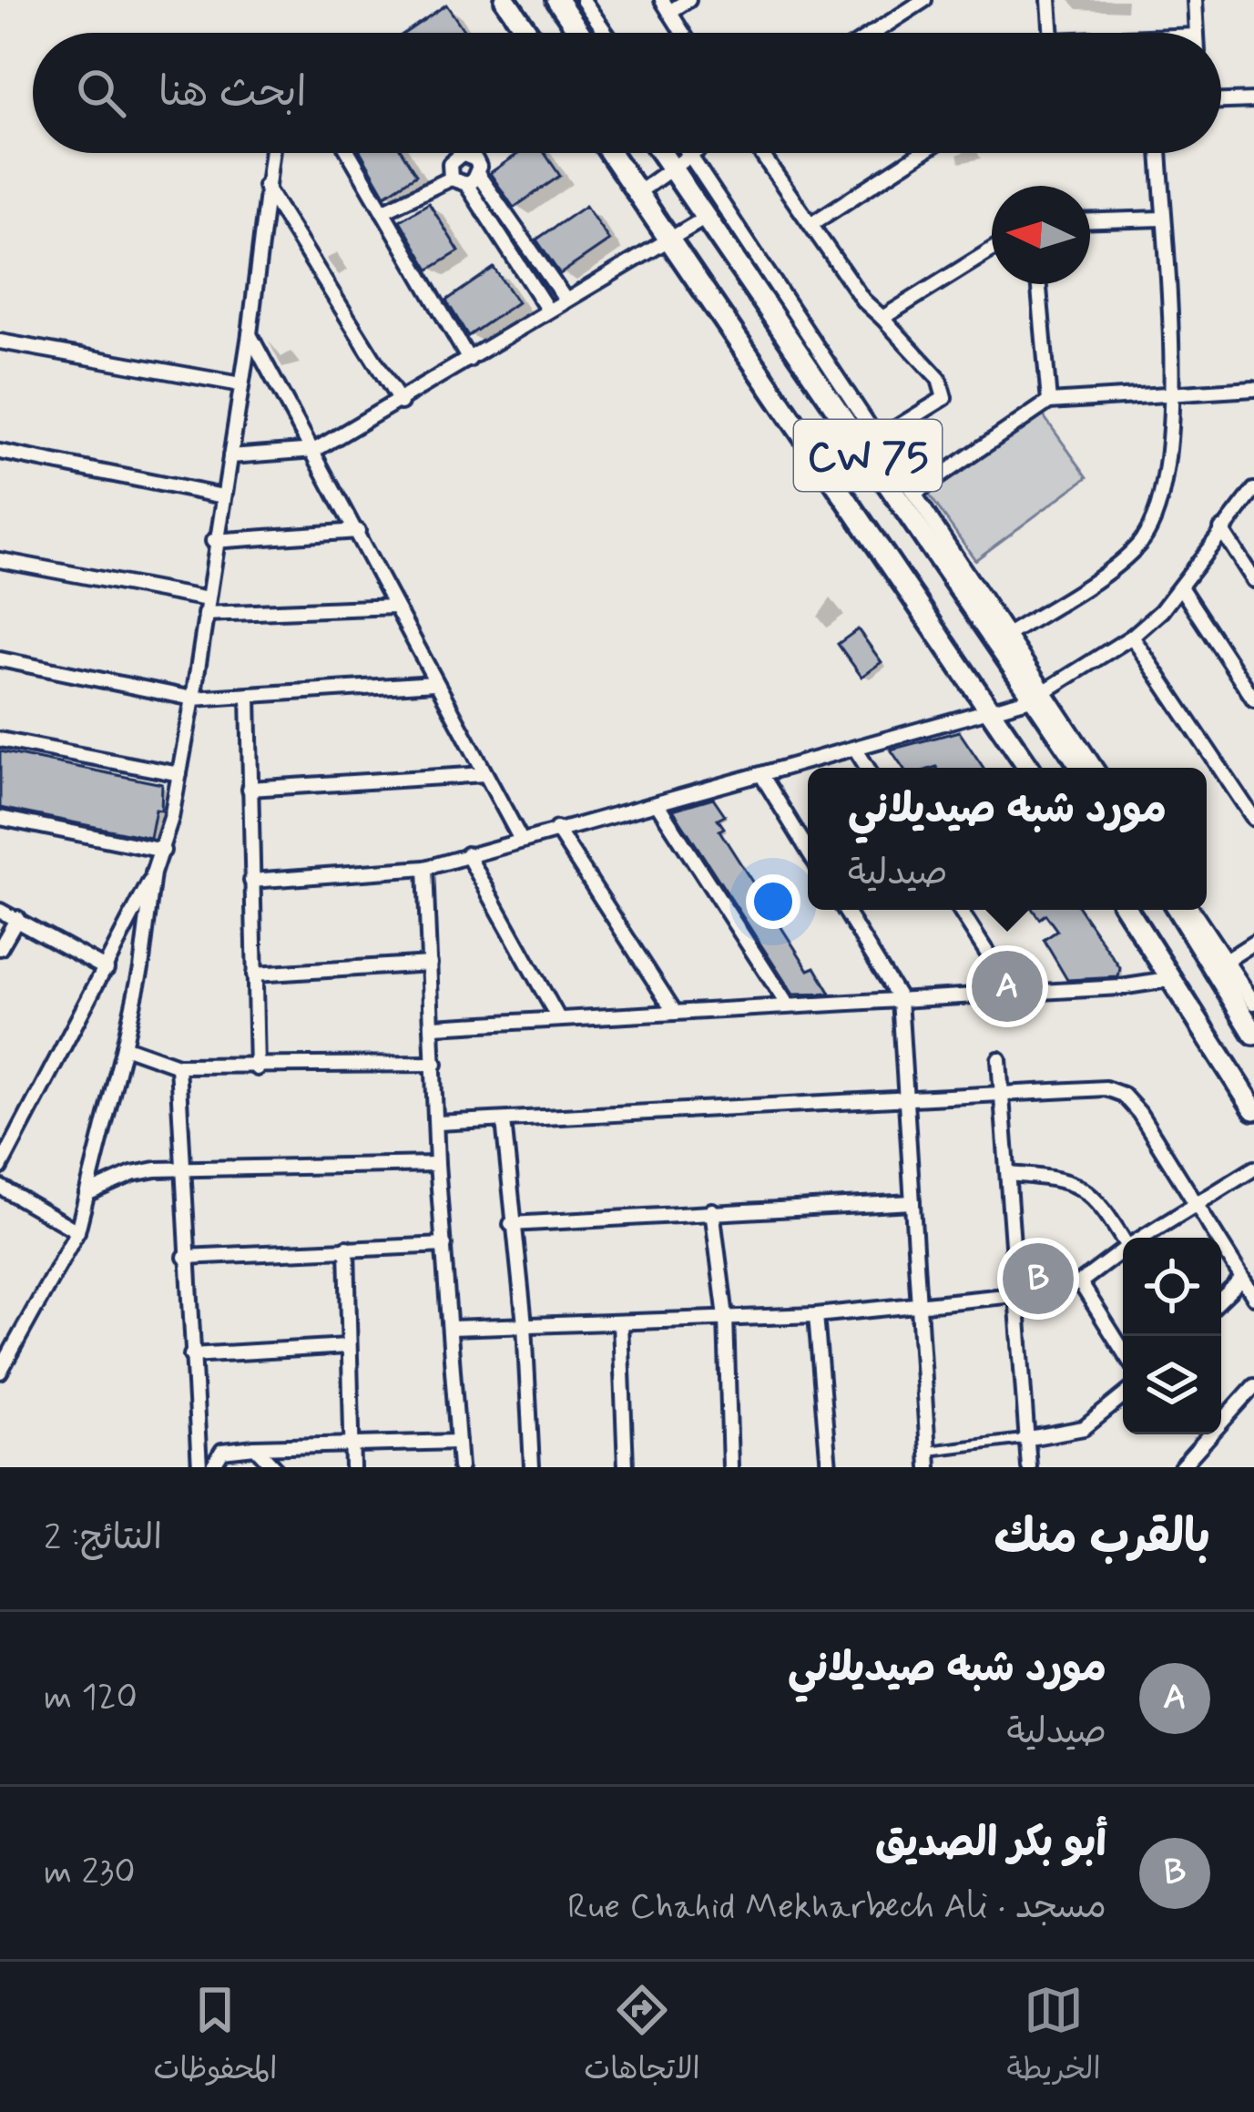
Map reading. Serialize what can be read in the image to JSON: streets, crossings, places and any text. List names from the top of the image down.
{
  "streets": {
    "main road": ["CW 75"]
  },
  "north": "left",
  "page": {
    "search": "ابحث هنا",
    "popup": ["مورد شبه صيديلاني", "صيدلية"],
    "pins": ["A", "B"],
    "heading": ["بالقرب منك", "النتائج: 2"],
    "list": [
      {
        "mark": "A",
        "name": "مورد شبه صيديلاني",
        "note": "صيدلية",
        "value": "120 m"
      },
      {
        "mark": "B",
        "name": "أبو بكر الصديق",
        "note": "مسجد · Rue Chahid Mekharbech Ali",
        "value": "230 m"
      }
    ],
    "nav": ["الخريطة", "الاتجاهات", "المحفوظات"]
  }
}
